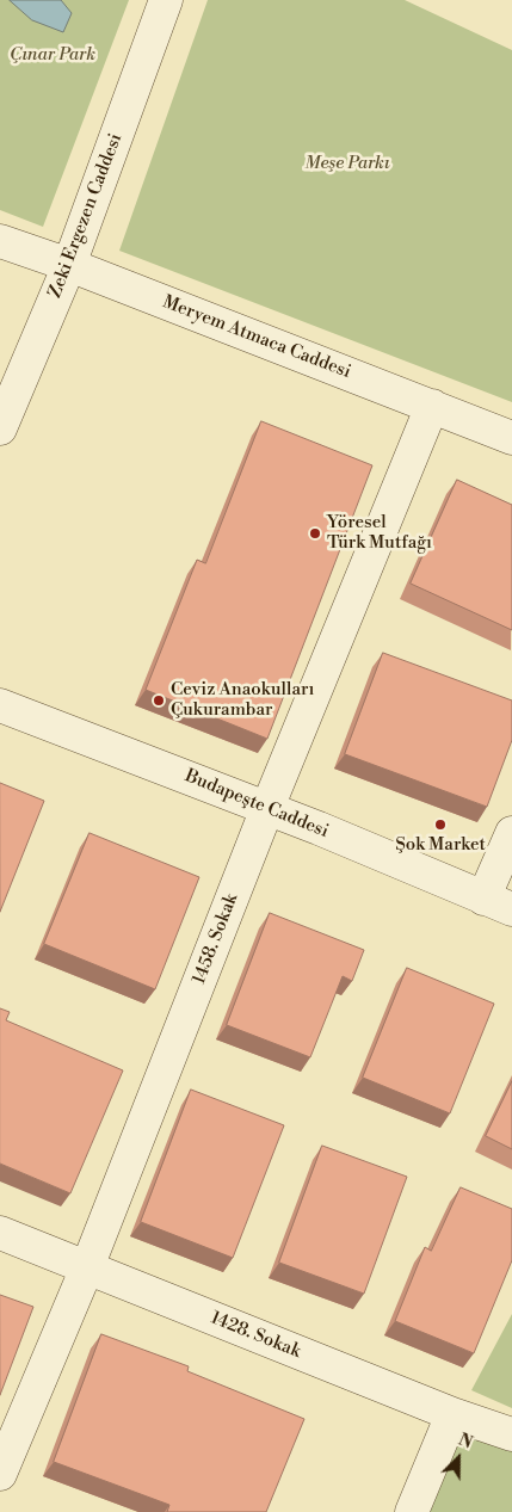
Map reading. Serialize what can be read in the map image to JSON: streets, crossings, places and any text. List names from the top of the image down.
{
  "streets": {
    "street": [
      "Zeki Ergezen Caddesi",
      "Meryem Atmaca Caddesi",
      "Budapeşte Caddesi",
      "1458. Sokak",
      "1428. Sokak"
    ]
  },
  "crossings": [
    ["Zeki Ergezen Caddesi", "Meryem Atmaca Caddesi"],
    ["Meryem Atmaca Caddesi", "1458. Sokak"],
    ["Budapeşte Caddesi", "1458. Sokak"],
    ["1458. Sokak", "1428. Sokak"]
  ],
  "parks": ["Çınar Park", "Meşe Parkı"],
  "places": ["Yöresel Türk Mutfağı", "Ceviz Anaokulları Çukurambar", "Şok Market"],
  "north": "top right"
}
